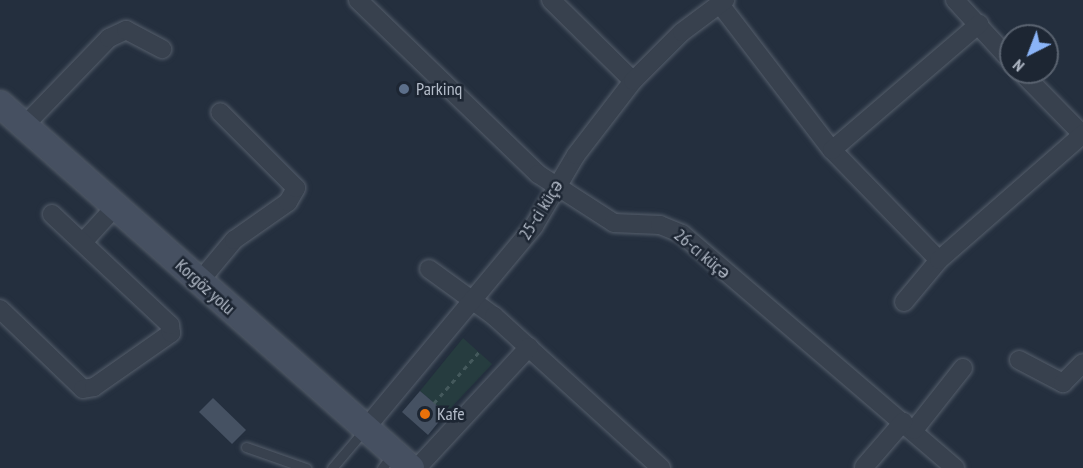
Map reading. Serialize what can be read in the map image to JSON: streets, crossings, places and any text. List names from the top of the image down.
{
  "streets": {
    "main road": ["Korgöz yolu"],
    "street": ["25-ci küçə", "26-cı küçə"]
  },
  "crossings": [
    ["25-ci küçə", "26-cı küçə"],
    ["25-ci küçə", "Korgöz yolu"]
  ],
  "places": ["Parkinq", "Kafe"],
  "north": "bottom left"
}
